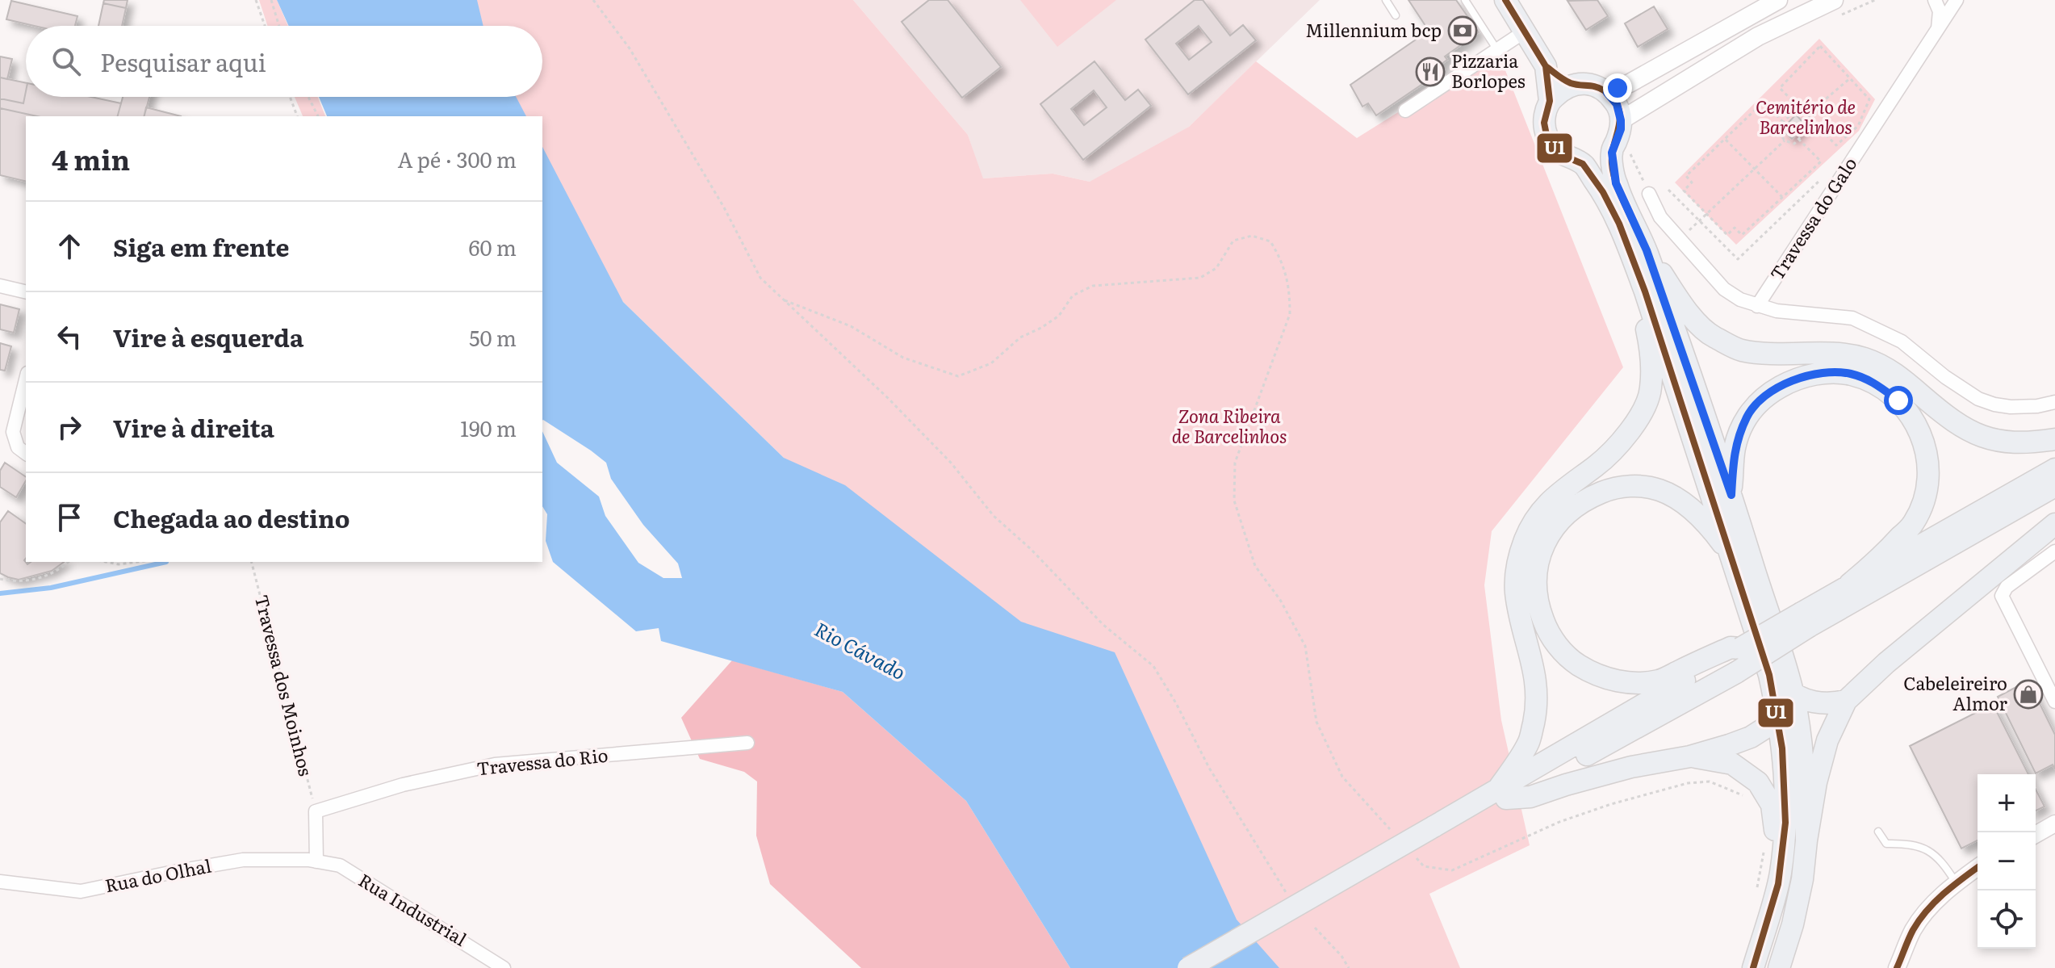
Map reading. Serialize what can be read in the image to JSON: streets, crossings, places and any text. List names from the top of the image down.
{
  "streets": {
    "street": [
      "Travessa do Galo",
      "Travessa do Rio",
      "Rua do Olhal",
      "Rua Industrial"
    ],
    "path": ["Travessa dos Moinhos"]
  },
  "crossings": [
    ["Travessa dos Moinhos", "Travessa do Rio"],
    ["Rua do Olhal", "Rua Industrial"]
  ],
  "water": ["Rio Cávado"],
  "parks": ["Cemitério de Barcelinhos", "Zona Ribeira de Barcelinhos"],
  "places": {
    "bank": ["Millennium bcp"],
    "restaurant": ["Pizzaria Borlopes"],
    "shop": ["Cabeleireiro Almor"]
  },
  "lines": ["transit line U1"],
  "page": {
    "search": "Pesquisar aqui",
    "heading": ["4 min", "A pé · 300 m"],
    "list": [
      ["Siga em frente", "60 m"],
      ["Vire à esquerda", "50 m"],
      ["Vire à direita", "190 m"],
      "Chegada ao destino"
    ],
    "map_buttons": ["+", "−"]
  }
}
